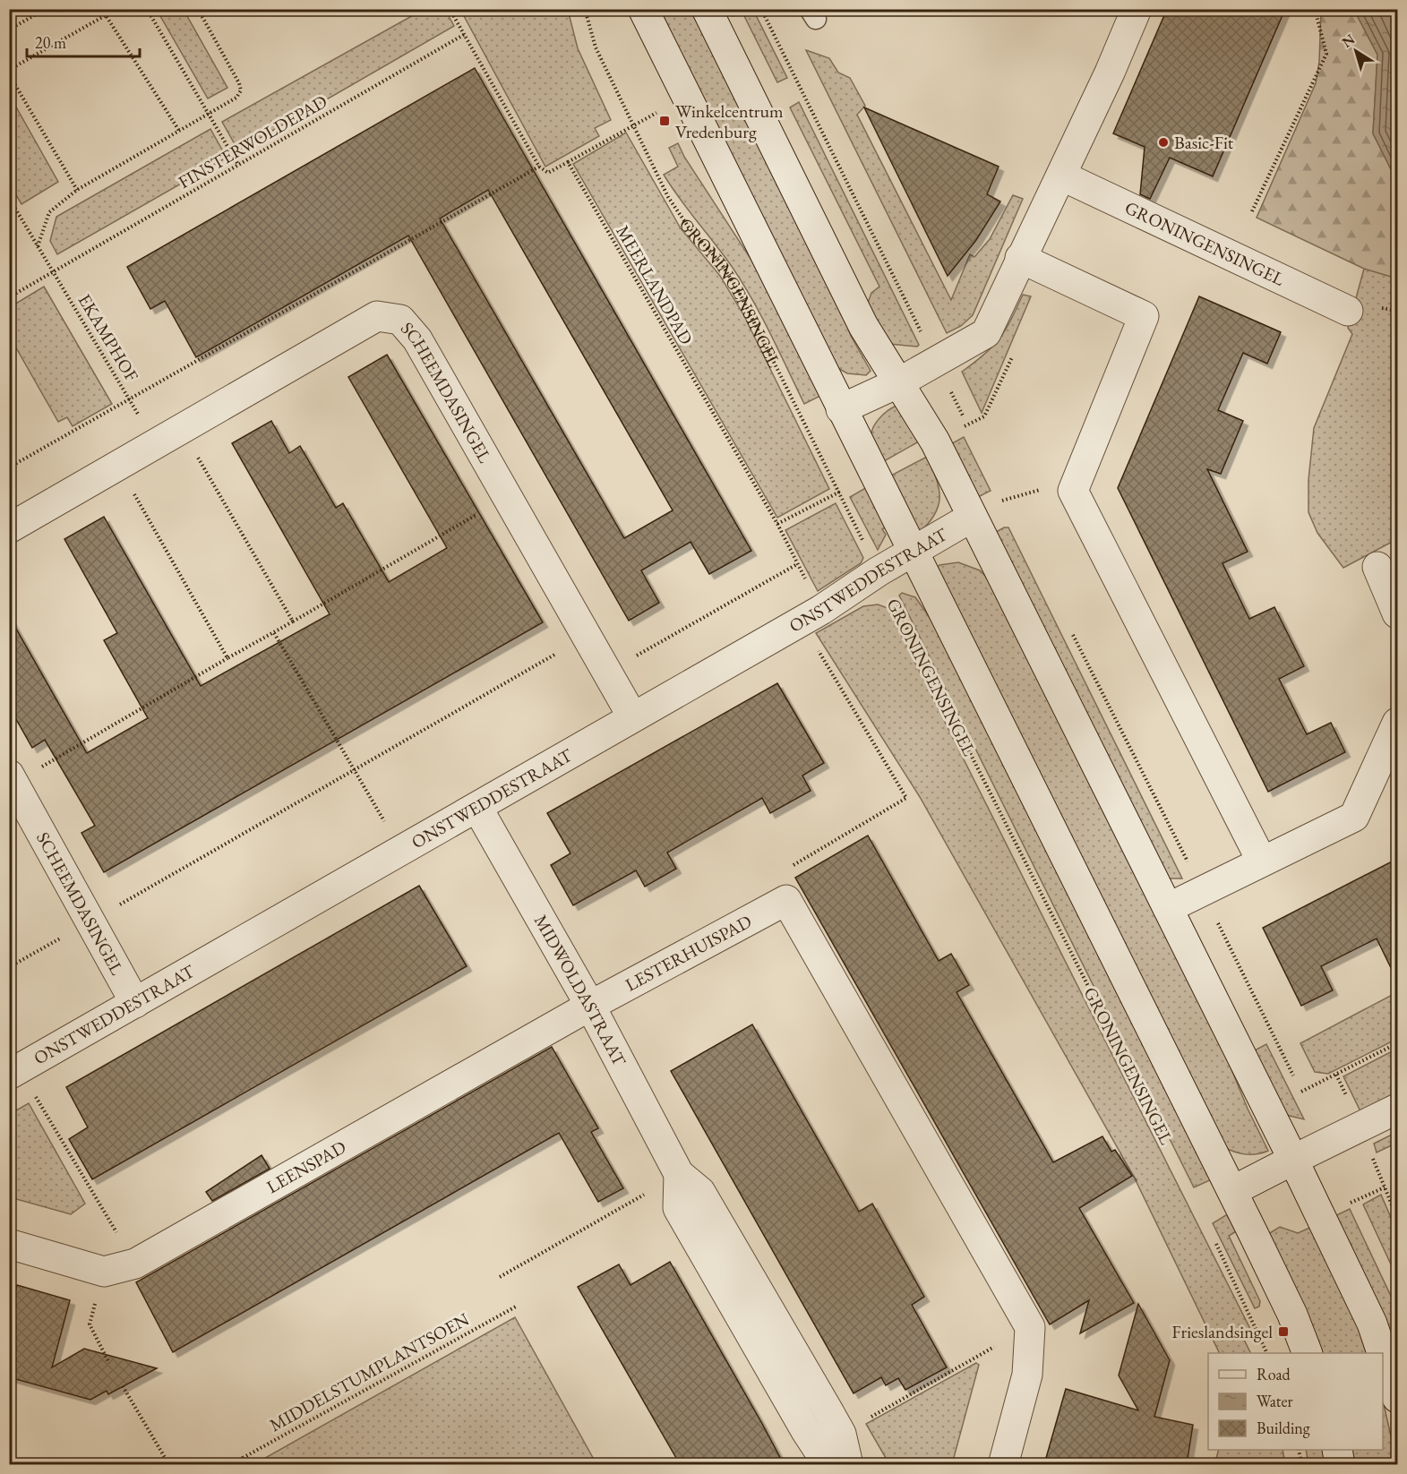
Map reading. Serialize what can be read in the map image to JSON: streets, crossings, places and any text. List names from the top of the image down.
{
  "streets": {
    "street": [
      "GRONINGENSINGEL",
      "SCHEEMDASINGEL",
      "ONSTWEDDESTRAAT",
      "LESTERHUISPAD",
      "MIDWOLDASTRAAT",
      "LEENSPAD"
    ],
    "path": [
      "FINSTERWOLDEPAD",
      "MEERLANDPAD",
      "EKAMPHOF",
      "MIDDELSTUMPLANTSOEN"
    ]
  },
  "crossings": [
    ["FINSTERWOLDEPAD", "EKAMPHOF"],
    ["GRONINGENSINGEL", "ONSTWEDDESTRAAT"],
    ["MEERLANDPAD", "ONSTWEDDESTRAAT"],
    ["MEERLANDPAD", "LESTERHUISPAD"],
    ["EKAMPHOF", "SCHEEMDASINGEL"],
    ["SCHEEMDASINGEL", "ONSTWEDDESTRAAT"],
    ["ONSTWEDDESTRAAT", "MIDWOLDASTRAAT"],
    ["LESTERHUISPAD", "MIDWOLDASTRAAT"],
    ["LESTERHUISPAD", "LEENSPAD"],
    ["MIDWOLDASTRAAT", "LEENSPAD"]
  ],
  "places": {
    "transit": ["Winkelcentrum Vredenburg", "Frieslandsingel"],
    "other": ["Basic-Fit"]
  },
  "legend": ["Road", "Water", "Building"],
  "scale_bar": "20 m",
  "north": "top left"
}
